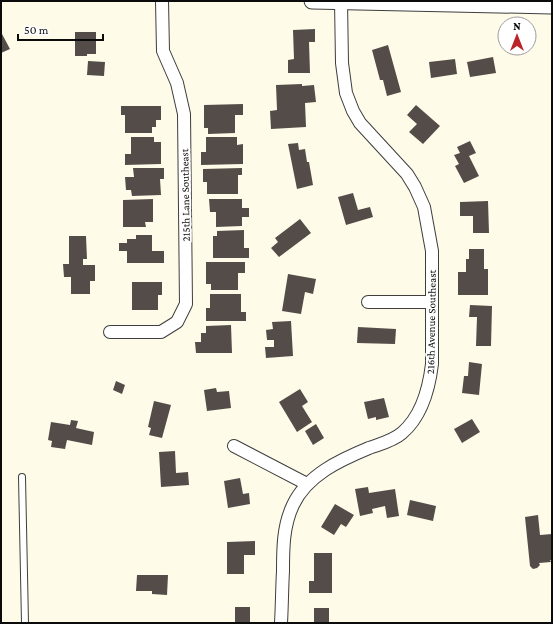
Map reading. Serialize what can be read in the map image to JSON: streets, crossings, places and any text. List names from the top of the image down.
{
  "streets": {
    "street": ["215th Lane Southeast", "216th Avenue Southeast"]
  },
  "scale_bar": "50 m",
  "north": "top"
}
